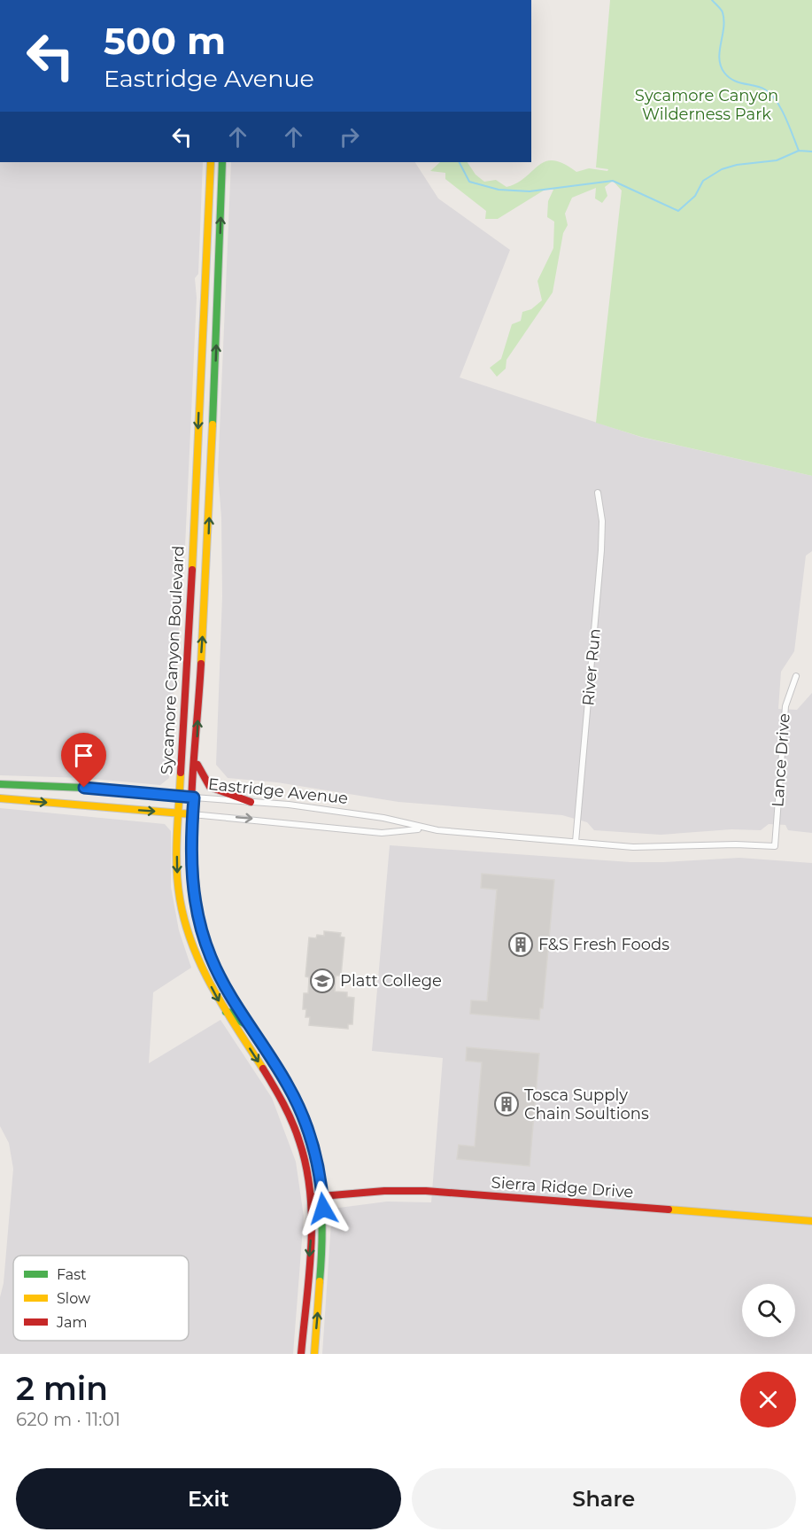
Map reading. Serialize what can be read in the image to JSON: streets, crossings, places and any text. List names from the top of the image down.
{
  "streets": {
    "main road": ["Sycamore Canyon Boulevard", "Eastridge Avenue", "Sierra Ridge Drive"],
    "street": ["River Run", "Lance Drive"]
  },
  "crossings": [
    ["Sycamore Canyon Boulevard", "Eastridge Avenue"],
    ["Sycamore Canyon Boulevard", "Sierra Ridge Drive"],
    ["River Run", "Eastridge Avenue"],
    ["Lance Drive", "Eastridge Avenue"]
  ],
  "parks": ["Sycamore Canyon Wilderness Park"],
  "places": {
    "building": ["F&S Fresh Foods", "Tosca Supply Chain Soultions"],
    "school or university": ["Platt College"]
  },
  "legend": ["Fast", "Slow", "Jam"],
  "page": {
    "turn": ["500 m", "Eastridge Avenue"],
    "heading": ["2 min", "620 m · 11:01"],
    "buttons": ["Exit", "Share"]
  }
}
